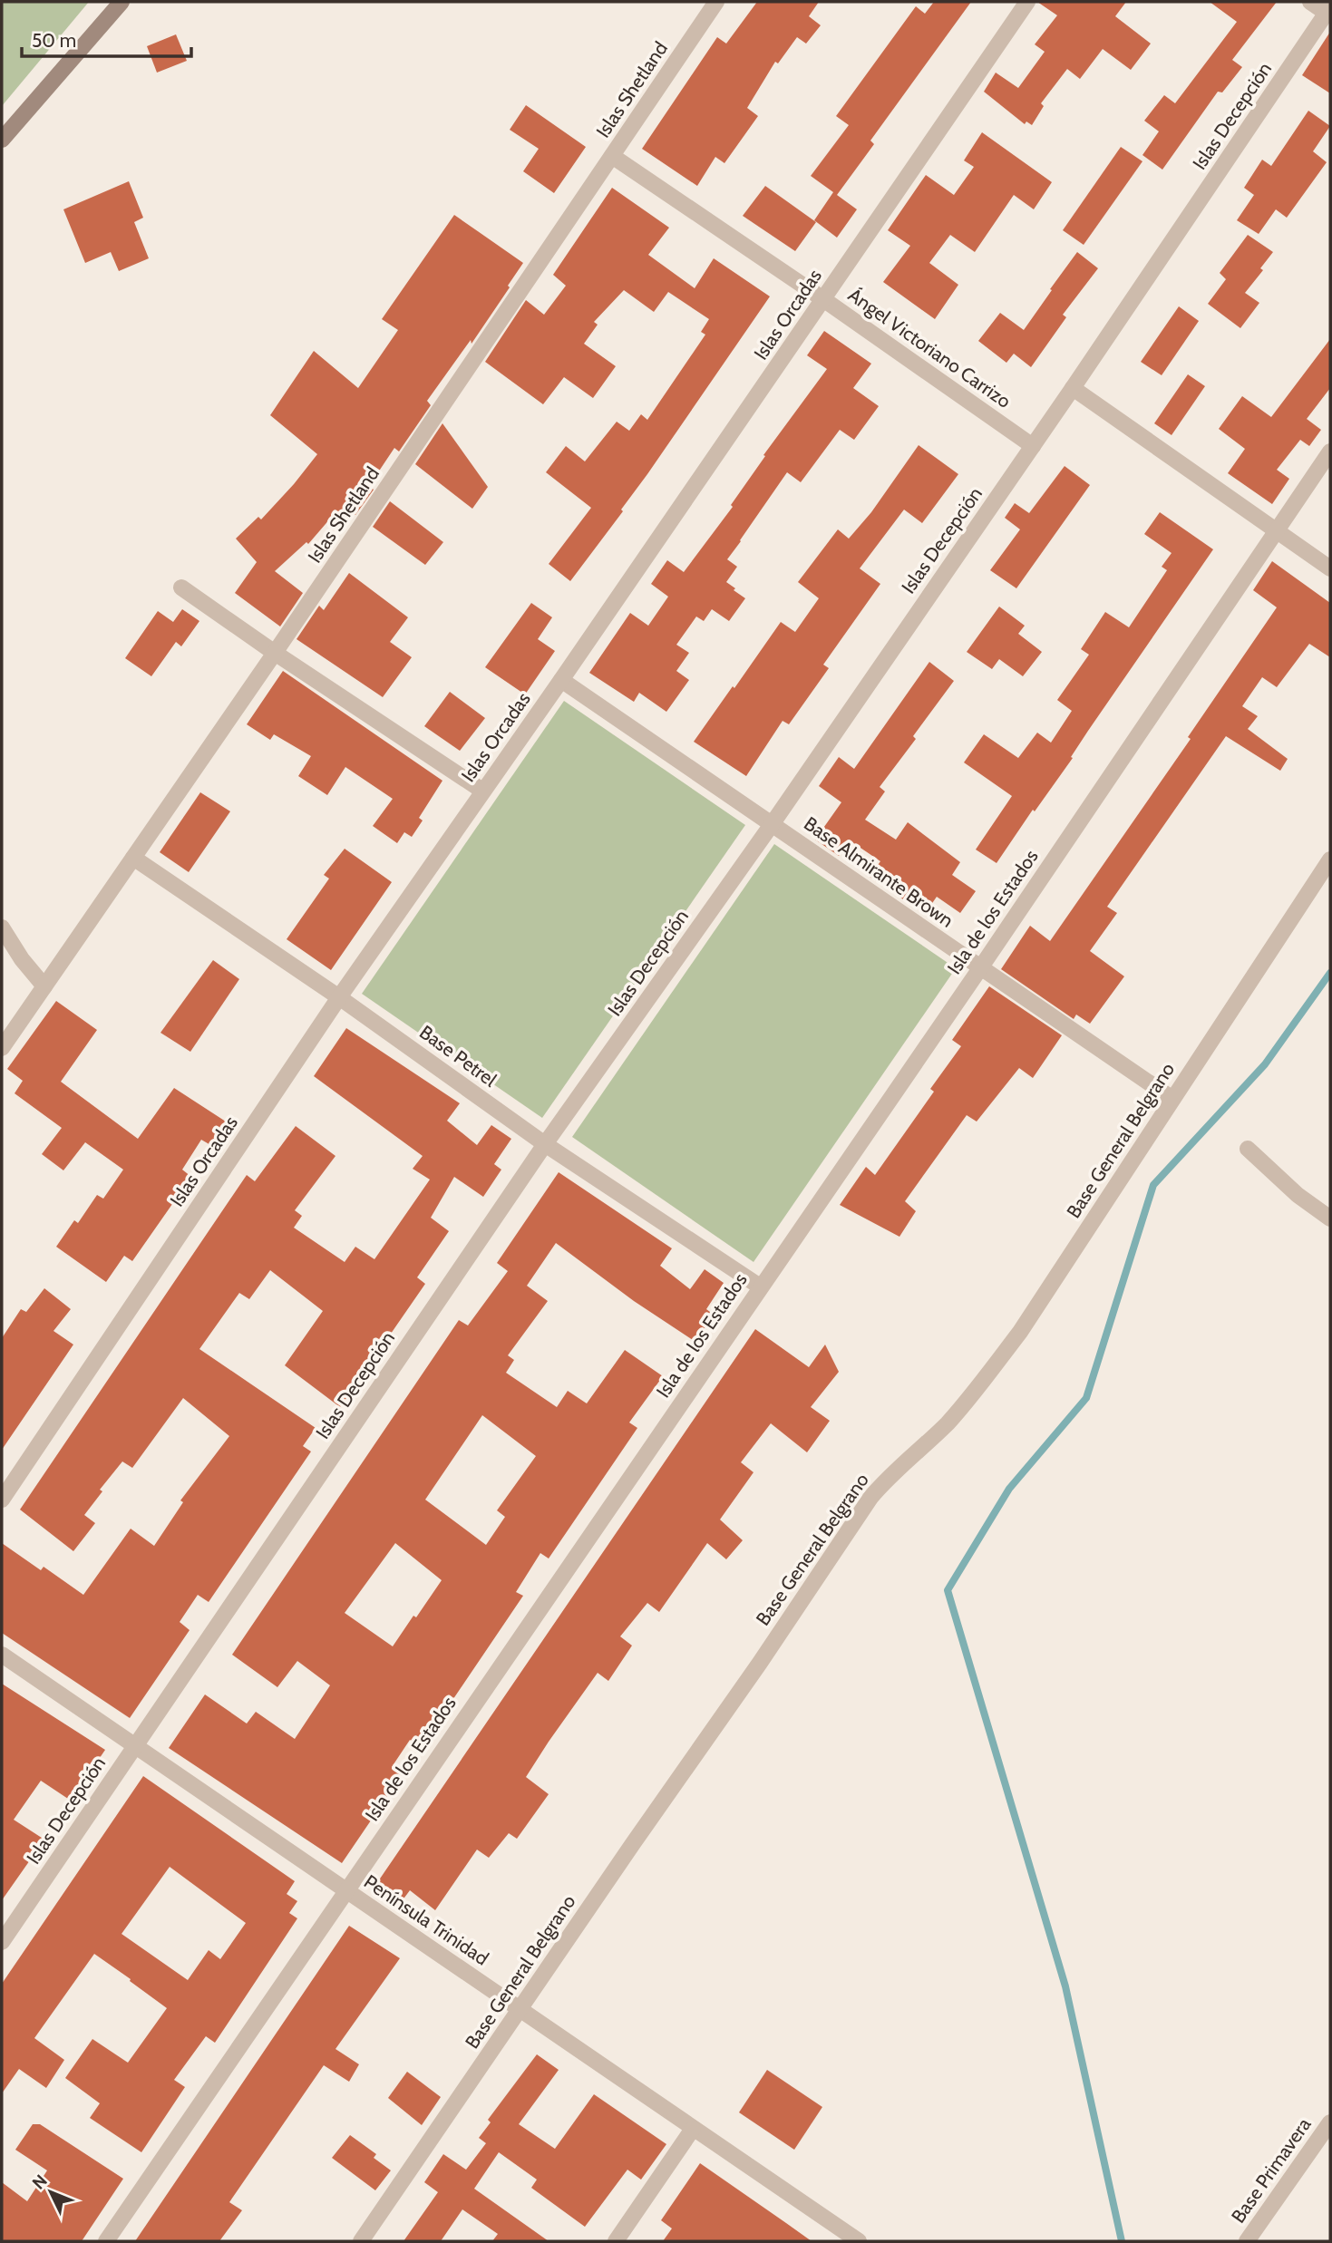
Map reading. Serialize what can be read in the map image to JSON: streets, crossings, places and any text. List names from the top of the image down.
{
  "streets": {
    "street": [
      "Islas Shetland",
      "Islas Decepción",
      "Islas Orcadas",
      "Ángel Victoriano Carrizo",
      "Base Almirante Brown",
      "Isla de los Estados",
      "Base Petrel",
      "Base General Belgrano",
      "Península Trinidad",
      "Base Primavera"
    ]
  },
  "crossings": [
    ["Islas Shetland", "Ángel Victoriano Carrizo"],
    ["Islas Shetland", "Base Petrel"],
    ["Islas Decepción", "Ángel Victoriano Carrizo"],
    ["Islas Decepción", "Base Almirante Brown"],
    ["Islas Decepción", "Base Petrel"],
    ["Islas Decepción", "Península Trinidad"],
    ["Islas Orcadas", "Ángel Victoriano Carrizo"],
    ["Islas Orcadas", "Base Almirante Brown"],
    ["Islas Orcadas", "Base Petrel"],
    ["Base Almirante Brown", "Isla de los Estados"],
    ["Base Almirante Brown", "Base General Belgrano"],
    ["Isla de los Estados", "Base Petrel"],
    ["Isla de los Estados", "Península Trinidad"],
    ["Base General Belgrano", "Península Trinidad"]
  ],
  "scale_bar": "50 m",
  "north": "top left"
}
